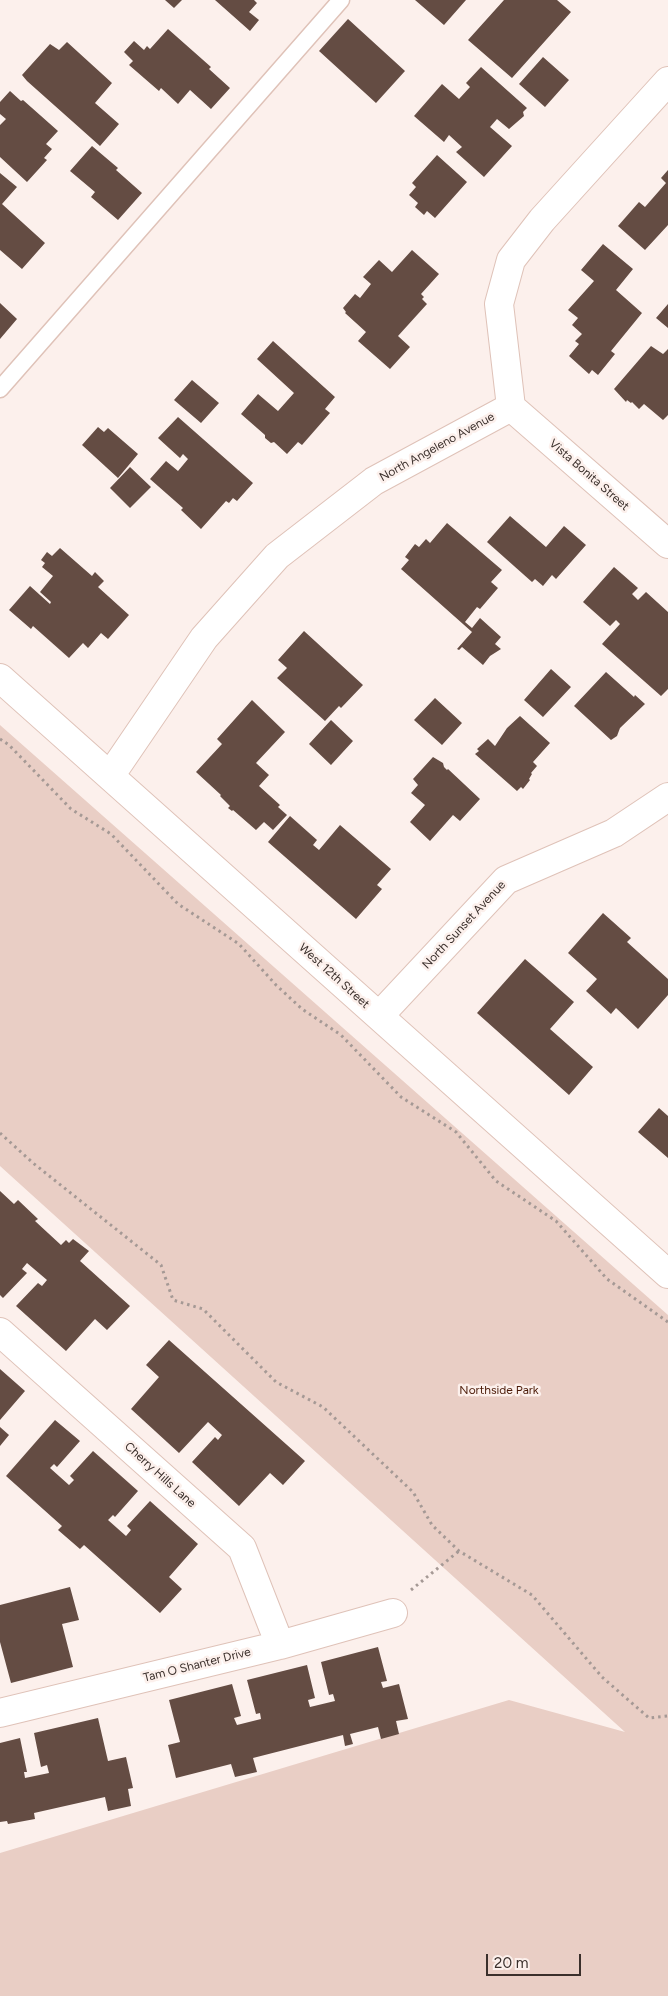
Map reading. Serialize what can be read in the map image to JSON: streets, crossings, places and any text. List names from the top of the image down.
{
  "streets": {
    "street": [
      "North Angeleno Avenue",
      "Vista Bonita Street",
      "North Sunset Avenue",
      "West 12th Street",
      "Cherry Hills Lane",
      "Tam O Shanter Drive"
    ]
  },
  "crossings": [
    ["North Angeleno Avenue", "Vista Bonita Street"],
    ["North Angeleno Avenue", "West 12th Street"],
    ["North Sunset Avenue", "West 12th Street"],
    ["Cherry Hills Lane", "Tam O Shanter Drive"]
  ],
  "parks": ["Northside Park"],
  "scale_bar": "20 m"
}
